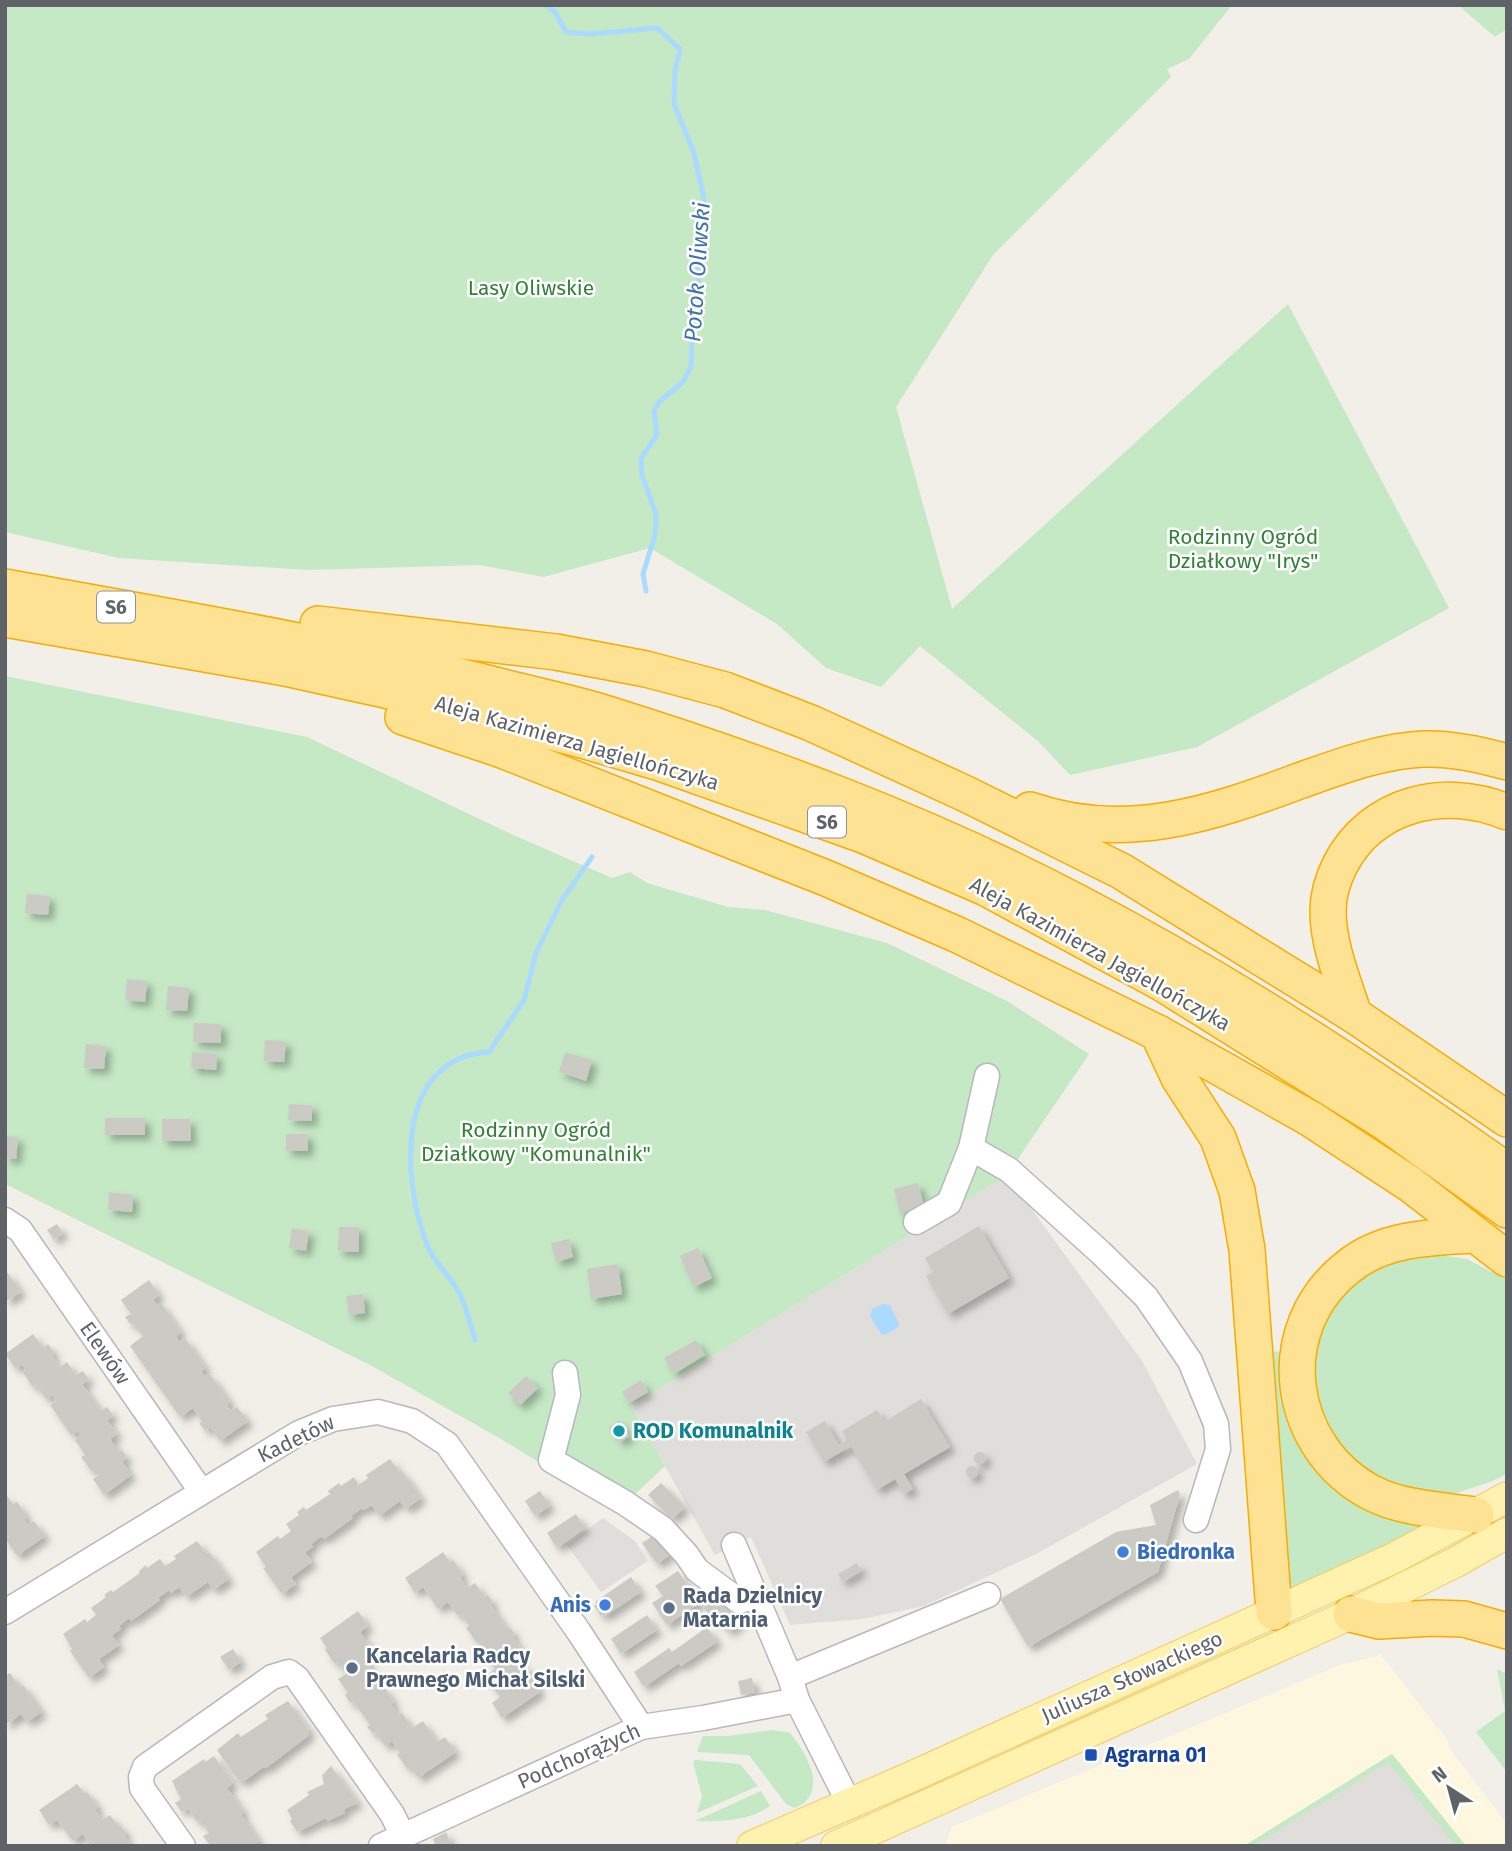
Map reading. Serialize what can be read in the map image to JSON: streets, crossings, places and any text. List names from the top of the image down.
{
  "streets": {
    "highway": ["S6", "Aleja Kazimierza Jagiellończyka"],
    "main road": ["Juliusza Słowackiego"],
    "street": ["Elewów", "Kadetów", "Podchorążych"]
  },
  "crossings": [
    ["Elewów", "Kadetów"],
    ["Kadetów", "Podchorążych"]
  ],
  "water": ["Potok Oliwski"],
  "parks": ["Lasy Oliwskie", "Rodzinny Ogród Działkowy \"Irys\"", "Rodzinny Ogród Działkowy \"Komunalnik\""],
  "places": {
    "other": [
      "ROD Komunalnik",
      "Biedronka",
      "Anis",
      "Rada Dzielnicy Matarnia",
      "Kancelaria Radcy Prawnego Michał Silski"
    ],
    "transit": ["Agrarna 01"]
  },
  "north": "top left"
}
